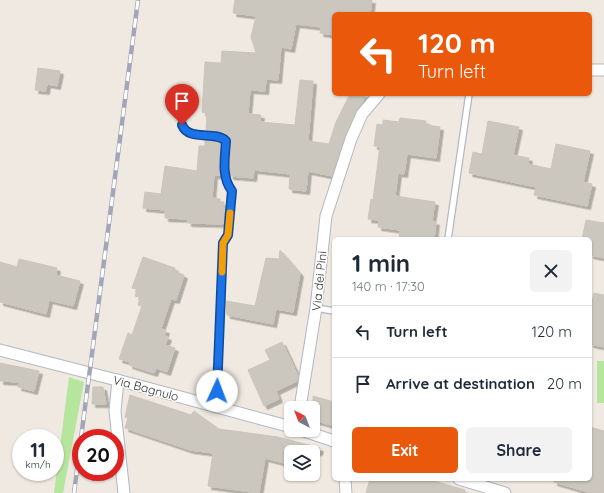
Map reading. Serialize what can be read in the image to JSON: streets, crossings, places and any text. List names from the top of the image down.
{
  "streets": {
    "street": ["Via dei Pini", "Via Bagnulo"]
  },
  "north": "top left",
  "page": {
    "turn": ["120 m", "Turn left"],
    "heading": ["1 min", "140 m · 17:30"],
    "list": [
      {
        "name": "Turn left",
        "value": "120 m"
      },
      {
        "name": "Arrive at destination",
        "value": "20 m"
      }
    ],
    "buttons": ["Exit", "Share"],
    "speed": "11 km/h",
    "limit": "20"
  }
}
